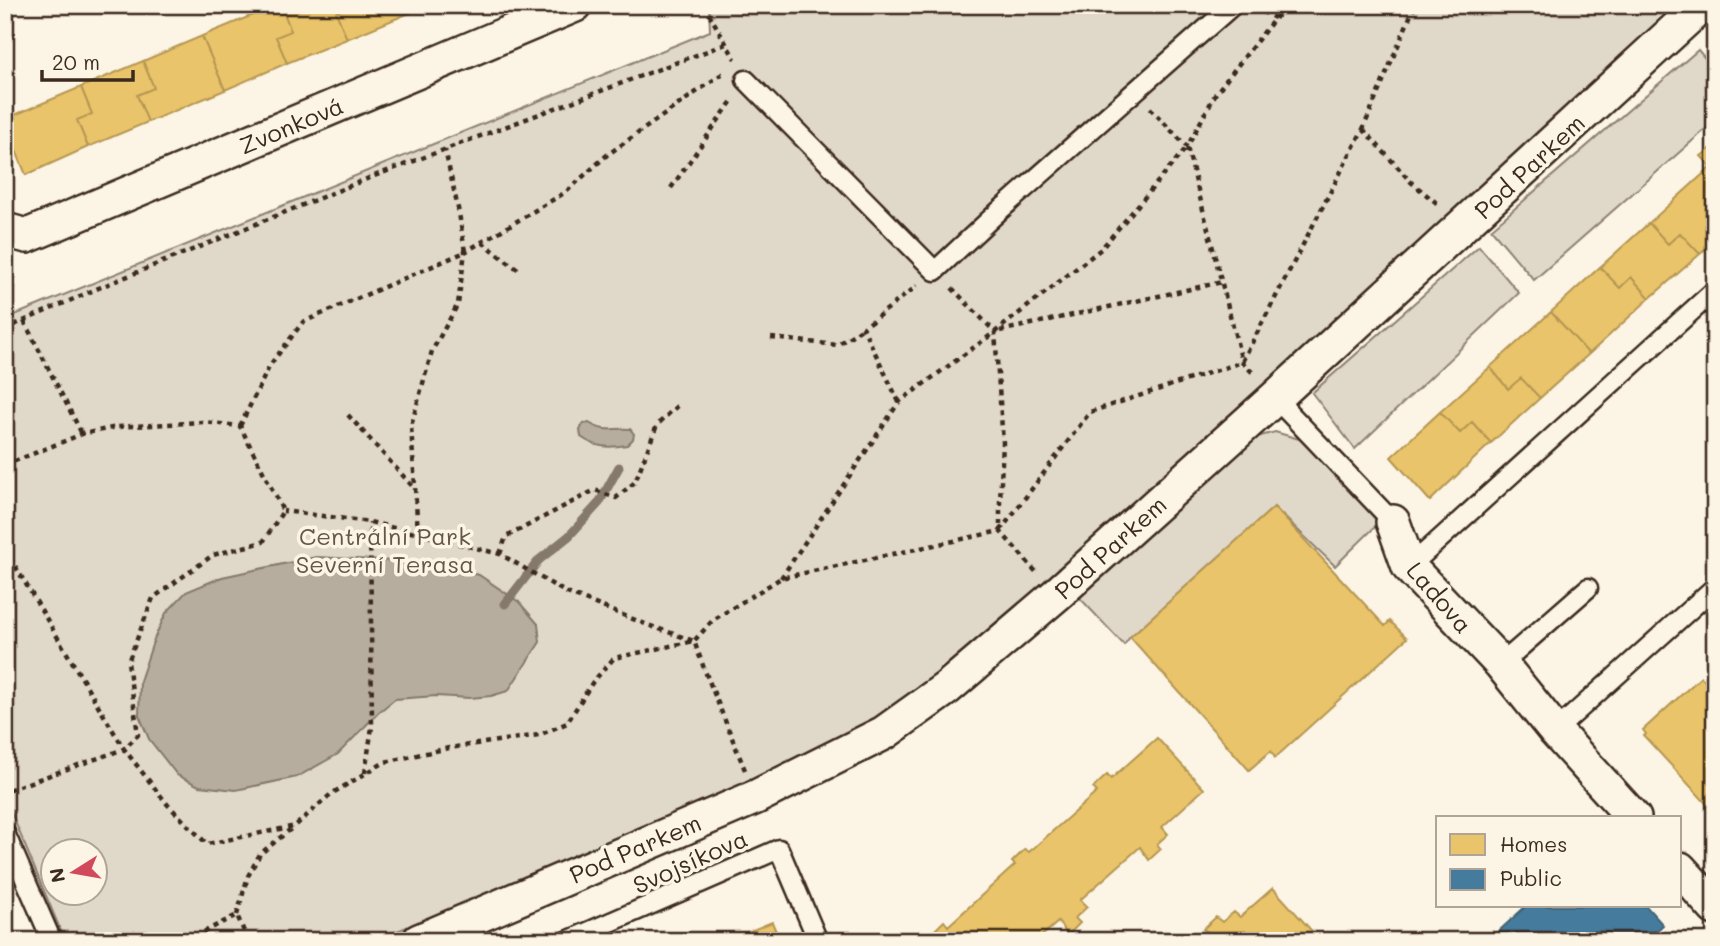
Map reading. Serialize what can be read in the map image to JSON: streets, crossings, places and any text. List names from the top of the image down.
{
  "streets": {
    "street": ["Zvonková", "Pod Parkem", "Ladova"],
    "lane": ["Svojsíkova"]
  },
  "crossings": [
    ["Pod Parkem", "Ladova"]
  ],
  "parks": ["Centrální Park Severní Terasa"],
  "legend": ["Homes", "Public"],
  "scale_bar": "20 m",
  "north": "left"
}
